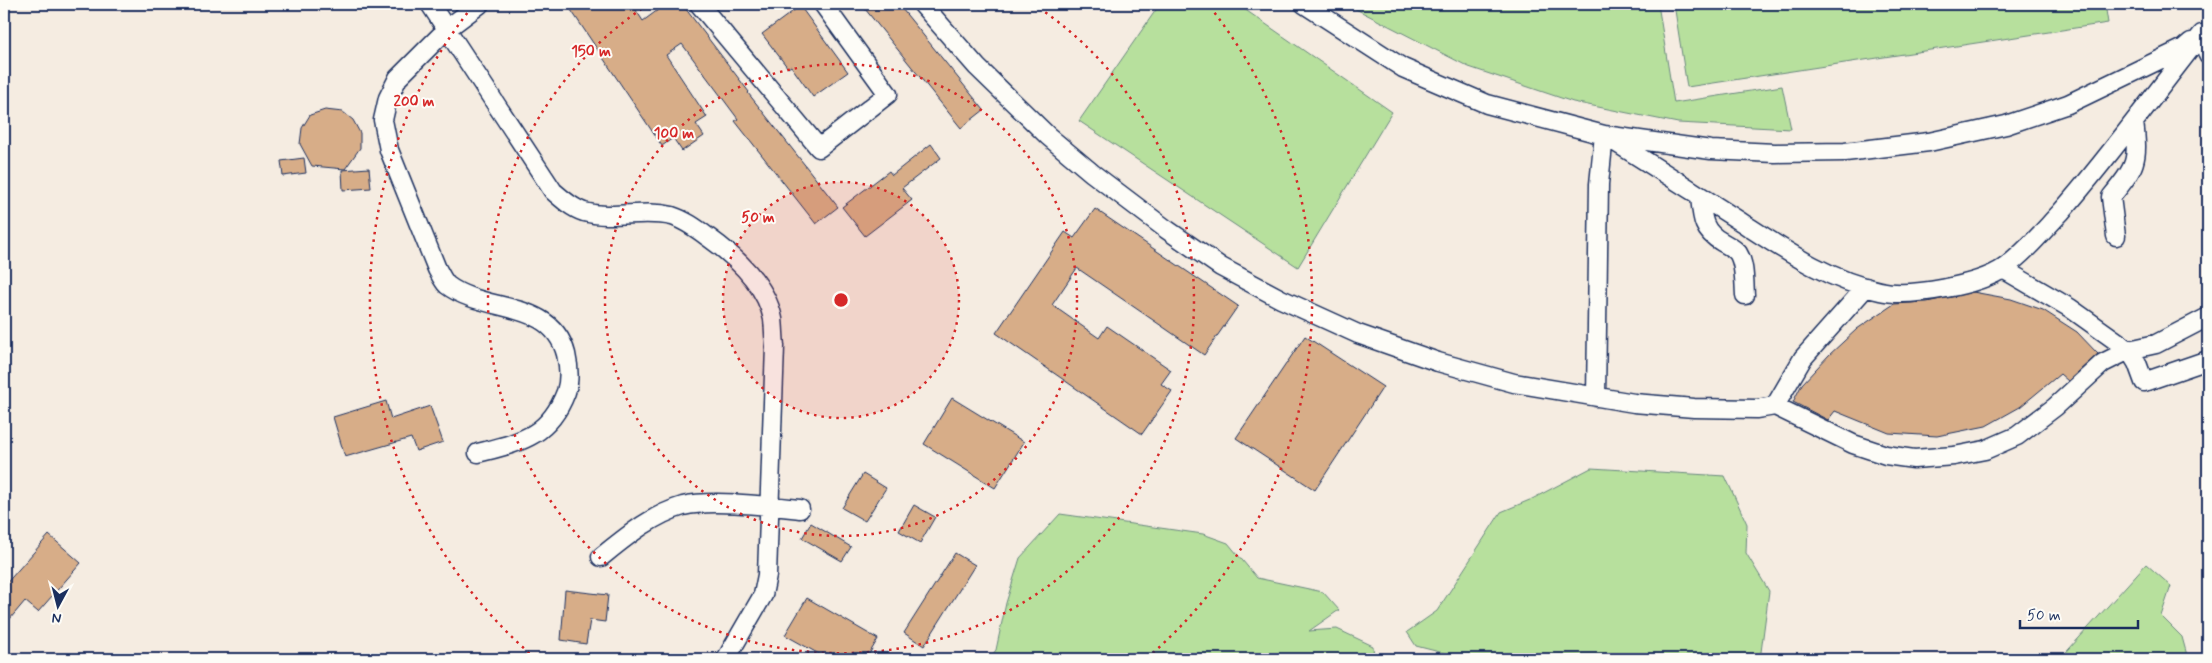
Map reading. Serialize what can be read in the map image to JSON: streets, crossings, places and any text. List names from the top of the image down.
{
  "scale_bar": "50 m",
  "north": "bottom",
  "rings": [
    "150 m",
    "200 m",
    "100 m",
    "50 m"
  ]
}
